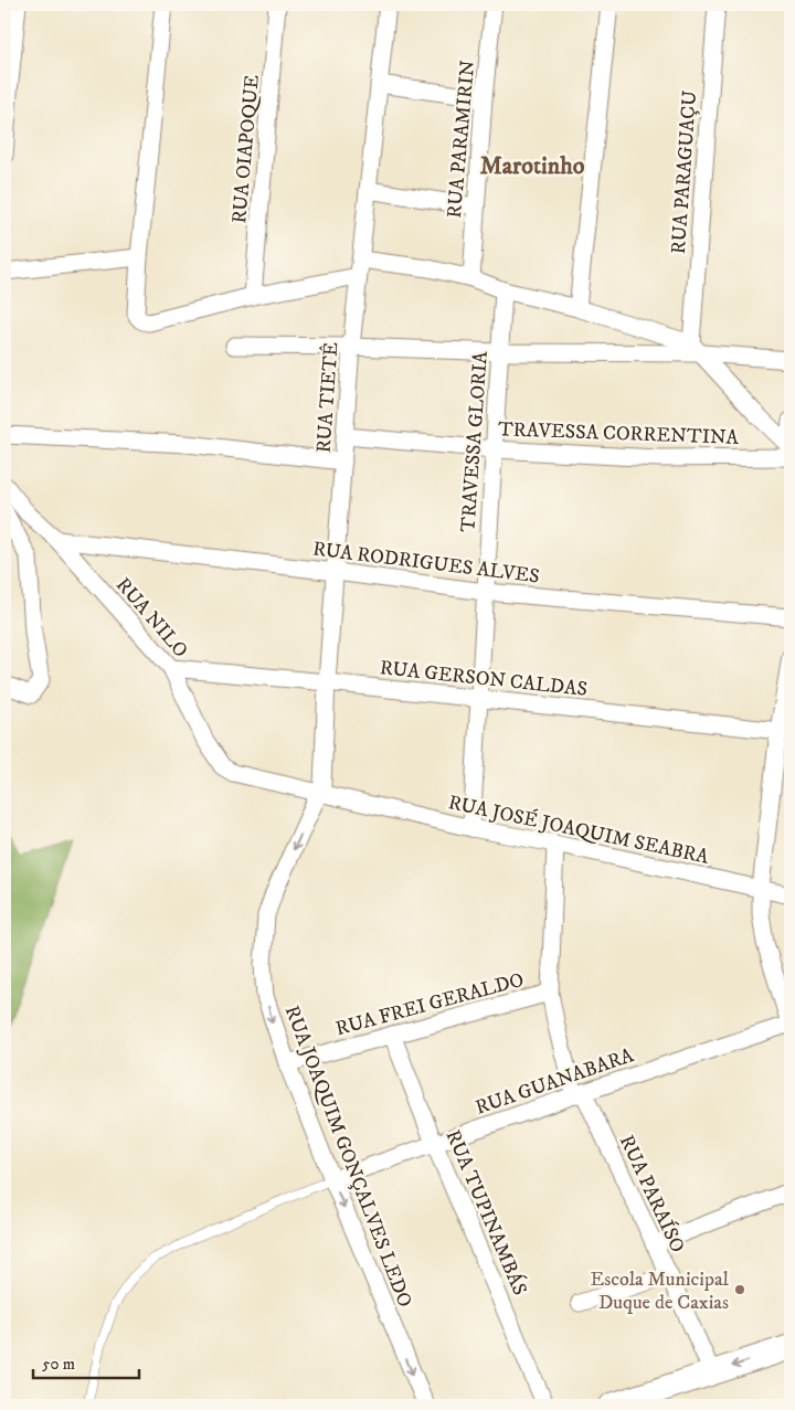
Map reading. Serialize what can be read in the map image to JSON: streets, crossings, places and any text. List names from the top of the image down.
{
  "streets": {
    "street": [
      "RUA PARAMIRIN",
      "RUA OIAPOQUE",
      "RUA PARAGUAÇU",
      "RUA TIETÊ",
      "TRAVESSA CORRENTINA",
      "TRAVESSA GLORIA",
      "RUA RODRIGUES ALVES",
      "RUA NILO",
      "RUA GERSON CALDAS",
      "RUA JOSÉ JOAQUIM SEABRA",
      "RUA FREI GERALDO",
      "RUA GUANABARA",
      "RUA JOAQUIM GONÇALVES LEDO",
      "RUA PARAÍSO",
      "RUA TUPINAMBÁS"
    ]
  },
  "crossings": [
    ["RUA TIETÊ", "TRAVESSA CORRENTINA"],
    ["RUA TIETÊ", "RUA RODRIGUES ALVES"],
    ["RUA TIETÊ", "RUA NILO"],
    ["RUA TIETÊ", "RUA GERSON CALDAS"],
    ["RUA TIETÊ", "RUA JOAQUIM GONÇALVES LEDO"],
    ["TRAVESSA CORRENTINA", "TRAVESSA GLORIA"],
    ["TRAVESSA GLORIA", "RUA RODRIGUES ALVES"],
    ["TRAVESSA GLORIA", "RUA GERSON CALDAS"],
    ["TRAVESSA GLORIA", "RUA JOSÉ JOAQUIM SEABRA"],
    ["RUA RODRIGUES ALVES", "RUA NILO"],
    ["RUA NILO", "RUA GERSON CALDAS"],
    ["RUA NILO", "RUA JOSÉ JOAQUIM SEABRA"],
    ["RUA NILO", "RUA JOAQUIM GONÇALVES LEDO"],
    ["RUA JOSÉ JOAQUIM SEABRA", "RUA PARAÍSO"],
    ["RUA FREI GERALDO", "RUA JOAQUIM GONÇALVES LEDO"],
    ["RUA FREI GERALDO", "RUA PARAÍSO"],
    ["RUA FREI GERALDO", "RUA TUPINAMBÁS"],
    ["RUA GUANABARA", "RUA JOAQUIM GONÇALVES LEDO"],
    ["RUA GUANABARA", "RUA PARAÍSO"],
    ["RUA GUANABARA", "RUA TUPINAMBÁS"]
  ],
  "one_way": ["RUA JOAQUIM GONÇALVES LEDO"],
  "districts": ["Marotinho"],
  "places": ["Escola Municipal Duque de Caxias"],
  "scale_bar": "50 m"
}
